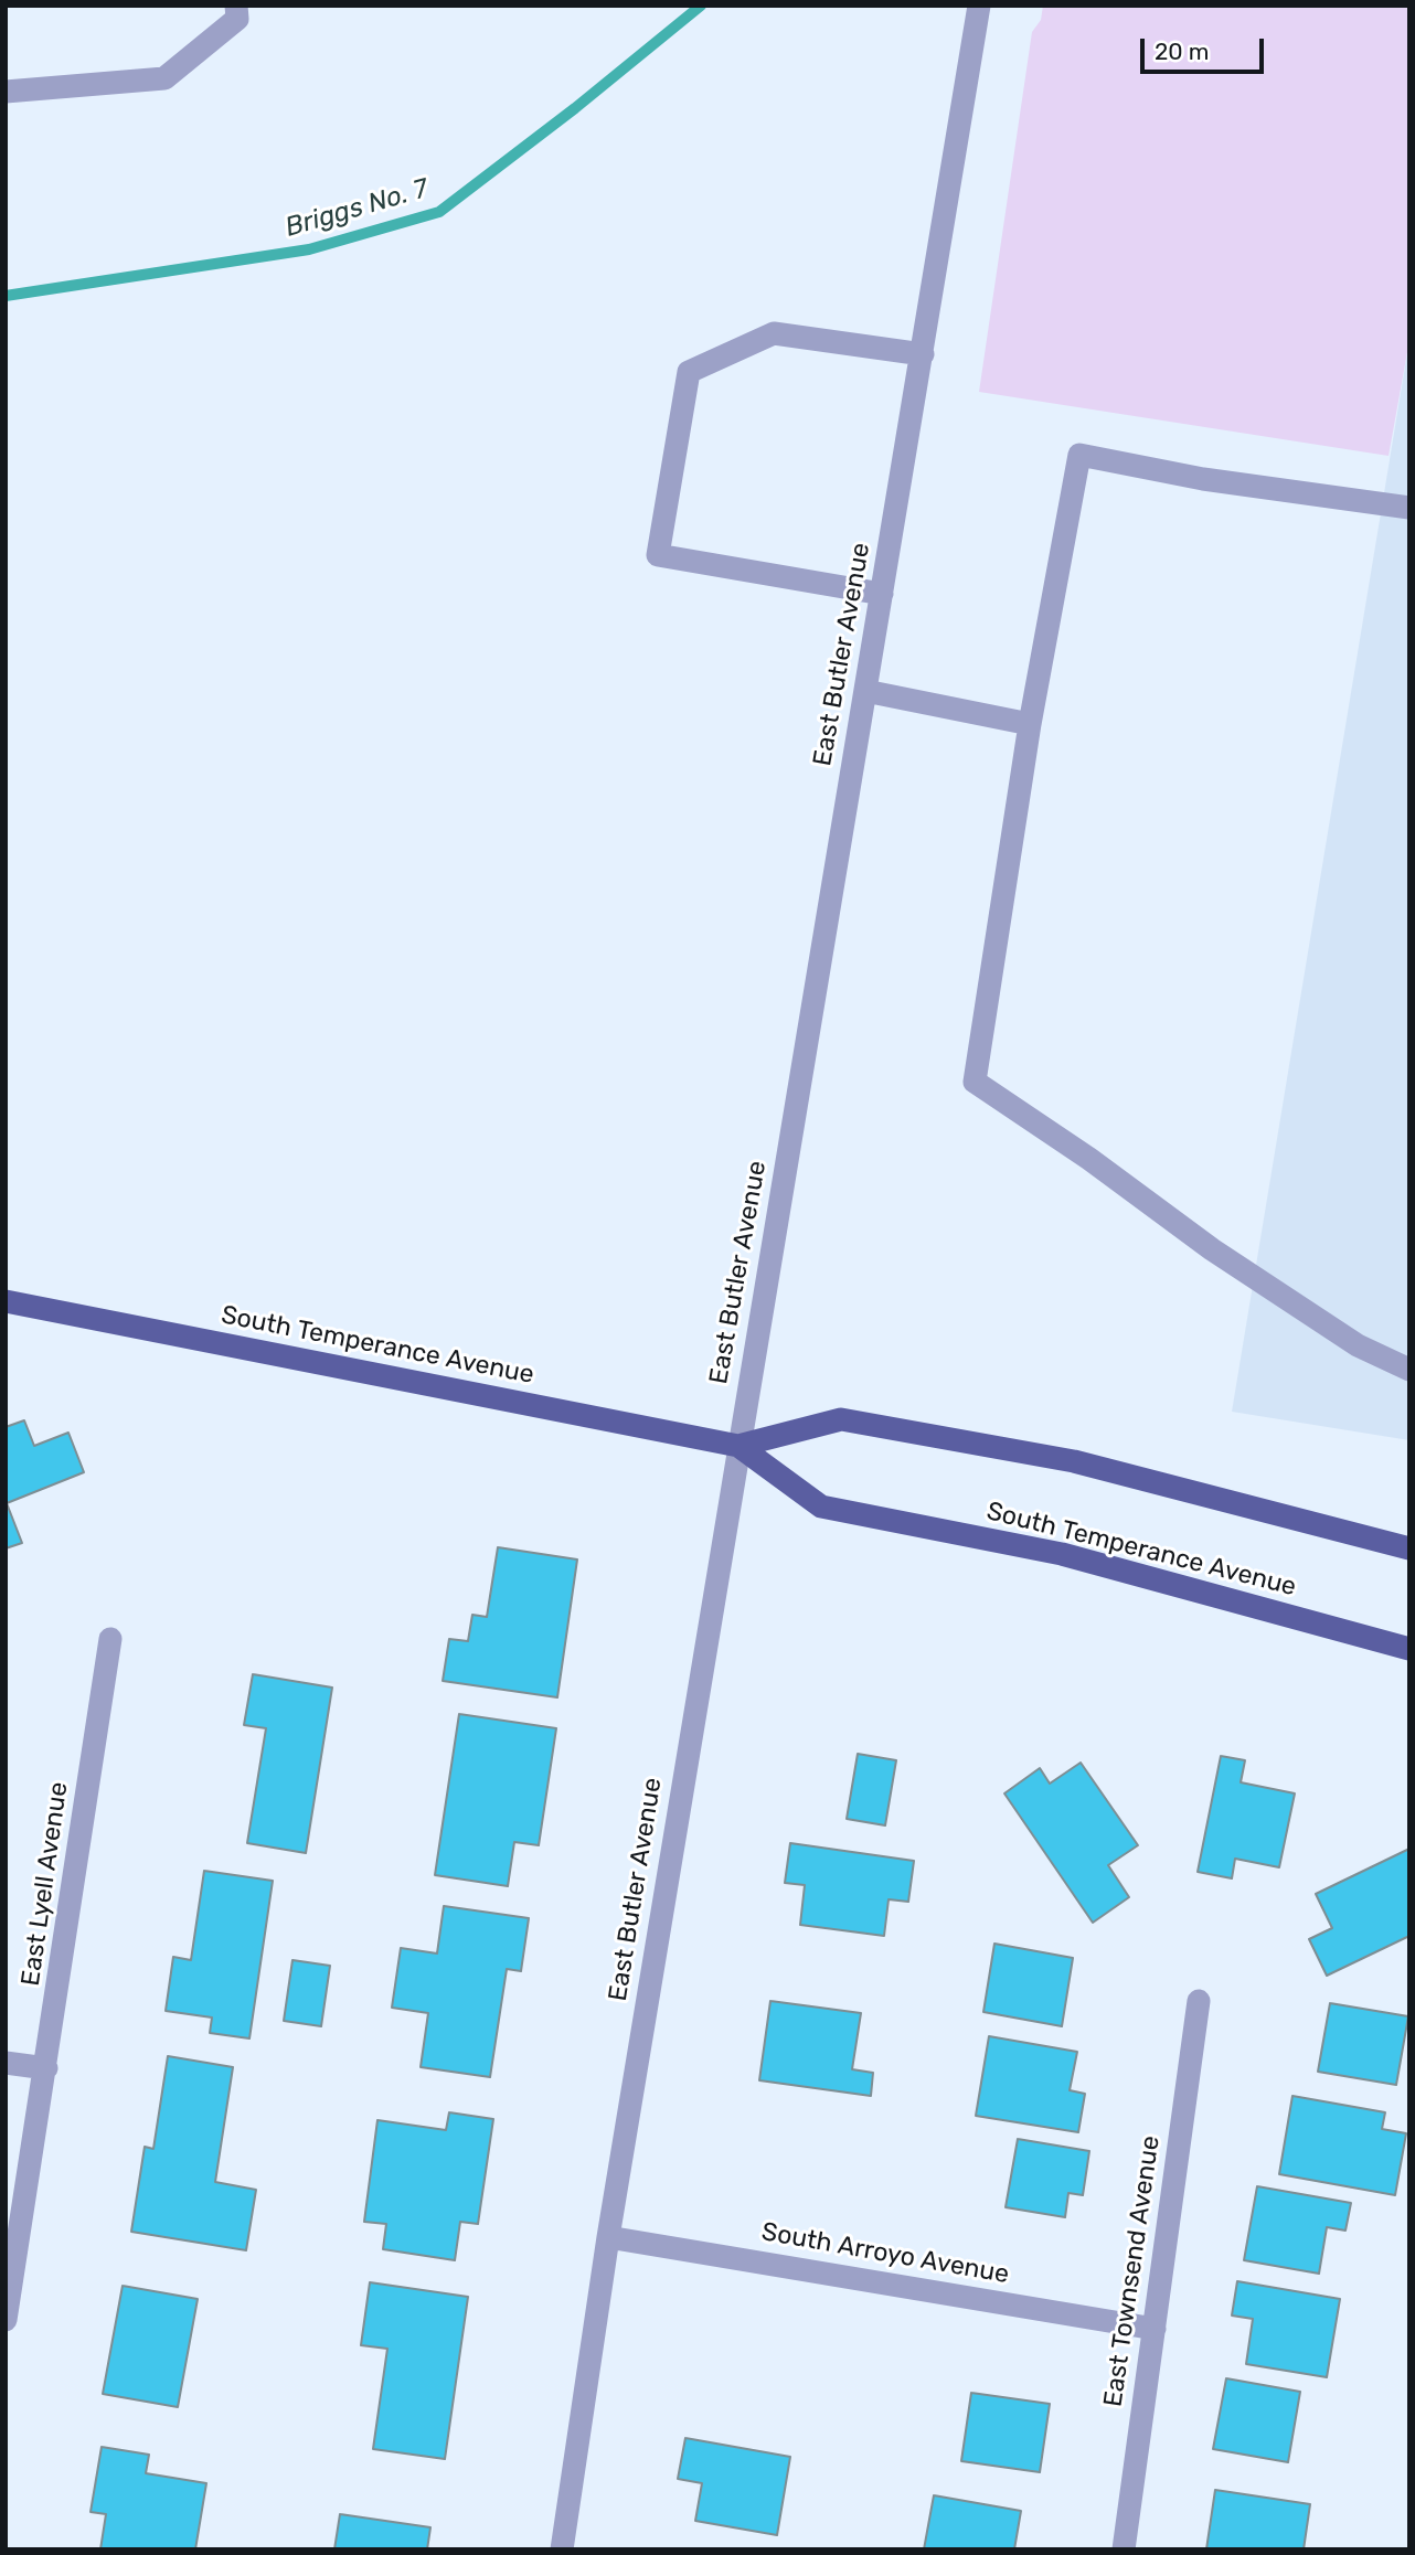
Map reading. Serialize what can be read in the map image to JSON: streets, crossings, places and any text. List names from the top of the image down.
{
  "streets": {
    "main road": ["South Temperance Avenue"],
    "street": [
      "East Butler Avenue",
      "East Lyell Avenue",
      "South Arroyo Avenue",
      "East Townsend Avenue"
    ]
  },
  "crossings": [
    ["East Butler Avenue", "South Temperance Avenue"],
    ["East Butler Avenue", "South Arroyo Avenue"],
    ["South Arroyo Avenue", "East Townsend Avenue"]
  ],
  "water": ["Briggs No. 7"],
  "scale_bar": "20 m"
}
